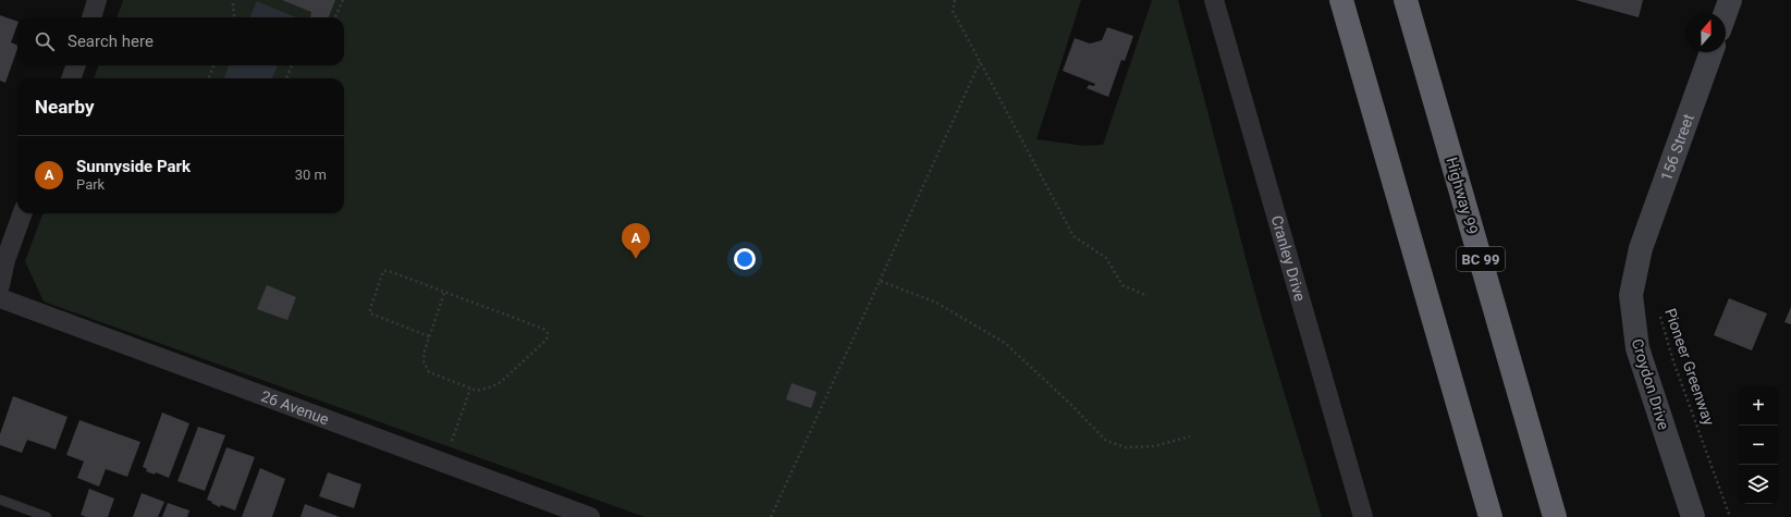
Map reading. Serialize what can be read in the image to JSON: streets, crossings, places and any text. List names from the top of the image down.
{
  "streets": {
    "highway": ["Highway 99", "BC 99"],
    "street": [
      "156 Street",
      "Cranley Drive",
      "Croydon Drive",
      "26 Avenue"
    ],
    "path": ["Pioneer Greenway"]
  },
  "crossings": [
    ["156 Street", "Croydon Drive"]
  ],
  "north": "top",
  "page": {
    "search": "Search here",
    "heading": "Nearby",
    "list": [
      {
        "mark": "A",
        "name": "Sunnyside Park",
        "note": "Park",
        "value": "30 m"
      }
    ],
    "pins": "A",
    "map_buttons": ["+", "−"]
  }
}
